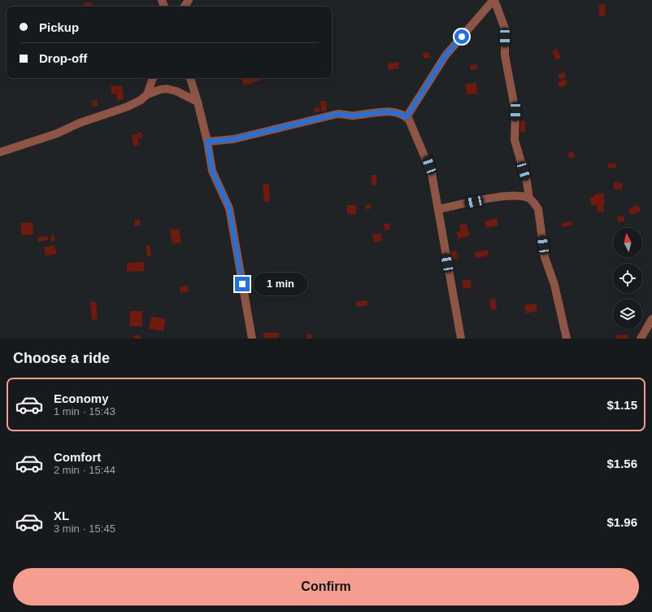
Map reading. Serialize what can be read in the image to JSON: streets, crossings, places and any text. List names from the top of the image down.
{
  "north": "top",
  "page": {
    "banner": ["Pickup", "Drop-off"],
    "bubble": "1 min",
    "heading": "Choose a ride",
    "list": [
      {
        "name": "Economy",
        "note": "1 min · 15:43",
        "value": "$1.15"
      },
      {
        "name": "Comfort",
        "note": "2 min · 15:44",
        "value": "$1.56"
      },
      {
        "name": "XL",
        "note": "3 min · 15:45",
        "value": "$1.96"
      }
    ],
    "buttons": "Confirm"
  }
}
